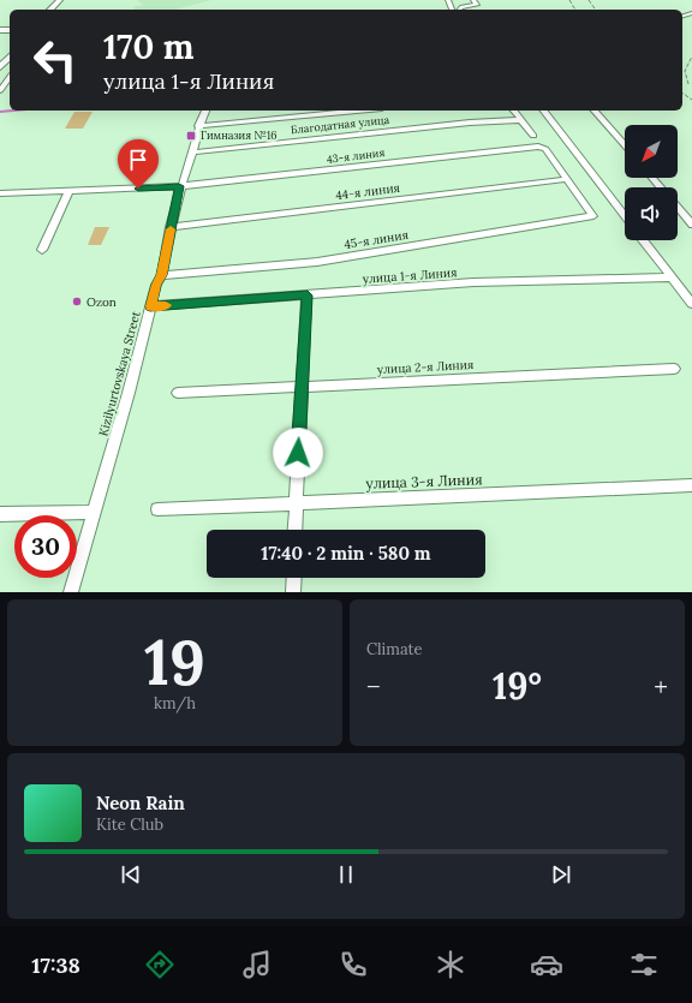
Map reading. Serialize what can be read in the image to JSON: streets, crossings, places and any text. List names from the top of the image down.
{
  "streets": {
    "street": [
      "Благодатная улица",
      "43-я линия",
      "44-я линия",
      "45-я линия",
      "улица 1-я Линия",
      "улица 2-я Линия",
      "Kizilyurtovskaya Street",
      "улица 3-я Линия"
    ]
  },
  "crossings": [
    ["Благодатная улица", "Kizilyurtovskaya Street"],
    ["43-я линия", "44-я линия"],
    ["43-я линия", "45-я линия"],
    ["43-я линия", "Kizilyurtovskaya Street"],
    ["44-я линия", "45-я линия"],
    ["44-я линия", "Kizilyurtovskaya Street"],
    ["45-я линия", "Kizilyurtovskaya Street"],
    ["улица 1-я Линия", "Kizilyurtovskaya Street"]
  ],
  "places": {
    "transit": ["Гимназия №16"],
    "other": ["Ozon"]
  },
  "north": "bottom left",
  "page": {
    "turn": ["170 m", "улица 1-я Линия"],
    "limit": "30",
    "trip": "17:40 · 2 min · 580 m",
    "tile": [
      ["19", "km/h"],
      "Climate"
    ],
    "heat": ["−", "19°", "+"],
    "song": ["Neon Rain", "Kite Club"],
    "tabs": "17:38"
  }
}
